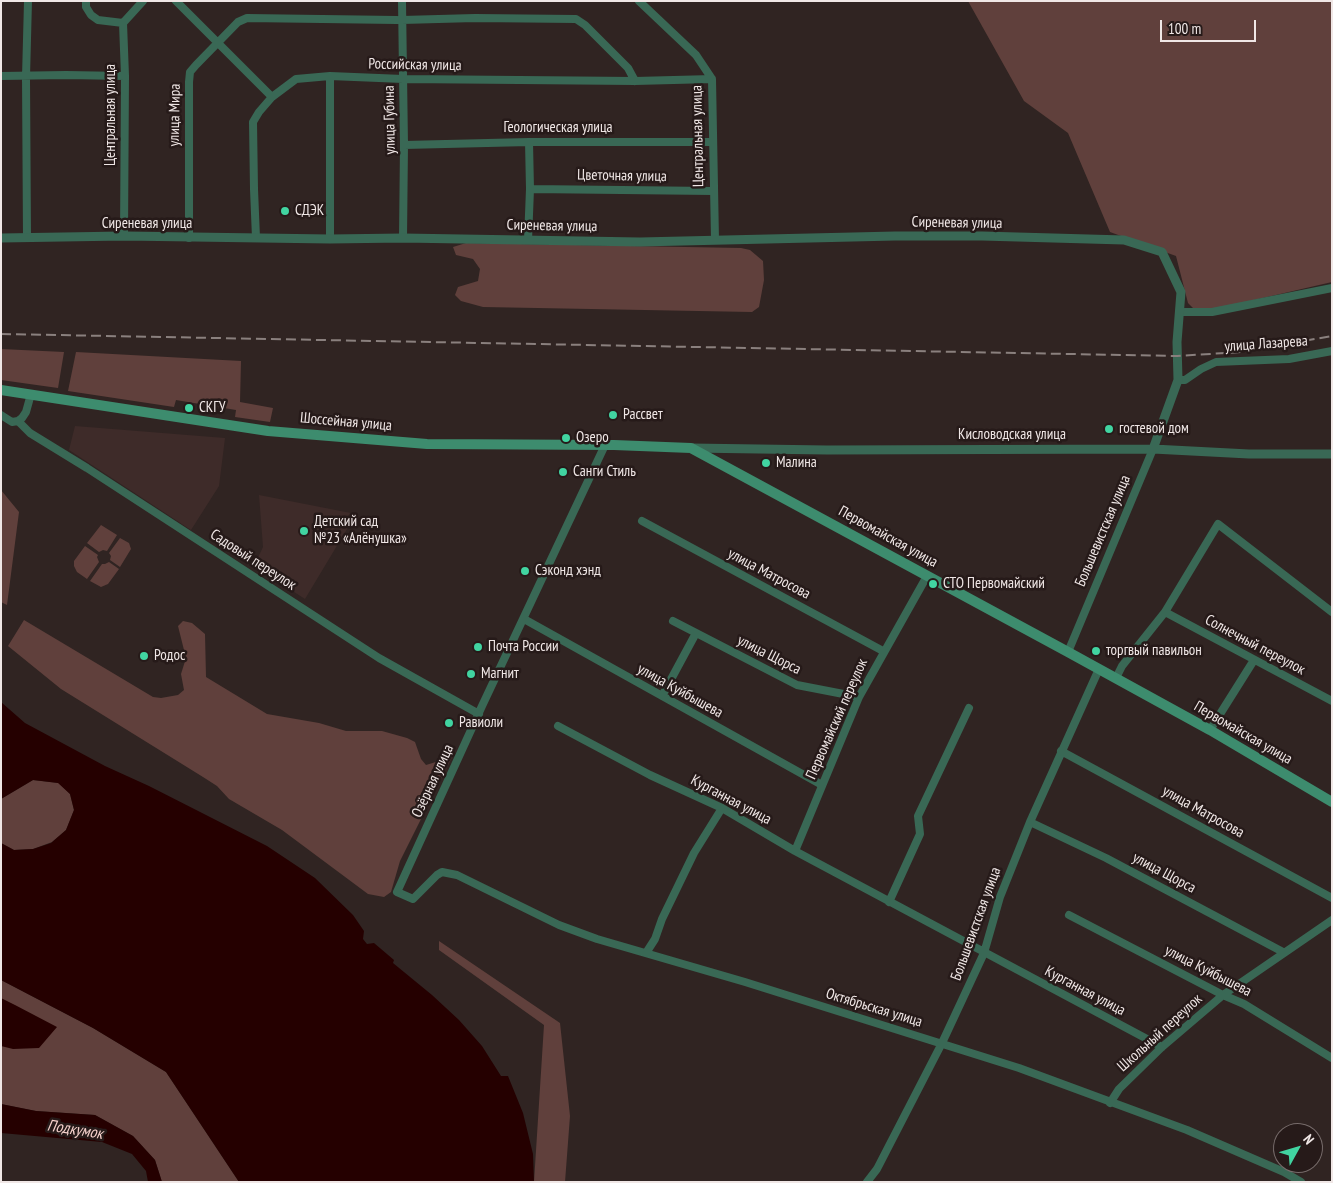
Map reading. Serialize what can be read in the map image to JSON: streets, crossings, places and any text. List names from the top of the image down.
{
  "streets": {
    "main road": ["Шоссейная улица", "Первомайская улица"],
    "street": [
      "Российская улица",
      "Центральная улица",
      "улица Мира",
      "улица Губина",
      "Геологическая улица",
      "Цветочная улица",
      "Сиреневая улица",
      "улица Лазарева",
      "Кисловодская улица",
      "Большевистская улица",
      "Садовый переулок",
      "улица Матросова",
      "Солнечный переулок",
      "улица Щорса",
      "улица Куйбышева",
      "Первомайский переулок",
      "Озёрная улица",
      "Курганная улица",
      "Октябрьская улица",
      "Школьный переулок"
    ]
  },
  "crossings": [
    ["Российская улица", "Центральная улица"],
    ["Российская улица", "улица Мира"],
    ["Российская улица", "улица Губина"],
    ["Российская улица", "Сиреневая улица"],
    ["Центральная улица", "Геологическая улица"],
    ["Центральная улица", "Цветочная улица"],
    ["Центральная улица", "Сиреневая улица"],
    ["улица Мира", "улица Губина"],
    ["улица Мира", "Сиреневая улица"],
    ["улица Губина", "Геологическая улица"],
    ["улица Губина", "Сиреневая улица"],
    ["Шоссейная улица", "Кисловодская улица"],
    ["Шоссейная улица", "Первомайская улица"],
    ["Шоссейная улица", "Озёрная улица"],
    ["Кисловодская улица", "Большевистская улица"],
    ["Кисловодская улица", "Первомайская улица"],
    ["Большевистская улица", "Первомайская улица"],
    ["Большевистская улица", "улица Матросова"],
    ["Большевистская улица", "улица Щорса"],
    ["Большевистская улица", "Курганная улица"],
    ["Большевистская улица", "Октябрьская улица"],
    ["Первомайская улица", "Первомайский переулок"],
    ["Садовый переулок", "Озёрная улица"],
    ["улица Матросова", "Первомайский переулок"],
    ["улица Щорса", "Первомайский переулок"],
    ["улица Щорса", "Школьный переулок"],
    ["улица Куйбышева", "Первомайский переулок"],
    ["улица Куйбышева", "Озёрная улица"],
    ["улица Куйбышева", "Школьный переулок"],
    ["Первомайский переулок", "Курганная улица"],
    ["Озёрная улица", "Октябрьская улица"],
    ["Курганная улица", "Школьный переулок"],
    ["Октябрьская улица", "Школьный переулок"]
  ],
  "water": ["Подкумок"],
  "places": [
    "СДЭК",
    "СКГУ",
    "Рассвет",
    "гостевой дом",
    "Озеро",
    "Малина",
    "Санги Стиль",
    "Детский сад №23 «Алёнушка»",
    "Сэконд хэнд",
    "СТО Первомайский",
    "Почта России",
    "торгвый павильон",
    "Родос",
    "Магнит",
    "Равиоли"
  ],
  "scale_bar": "100 m",
  "north": "top right"
}
